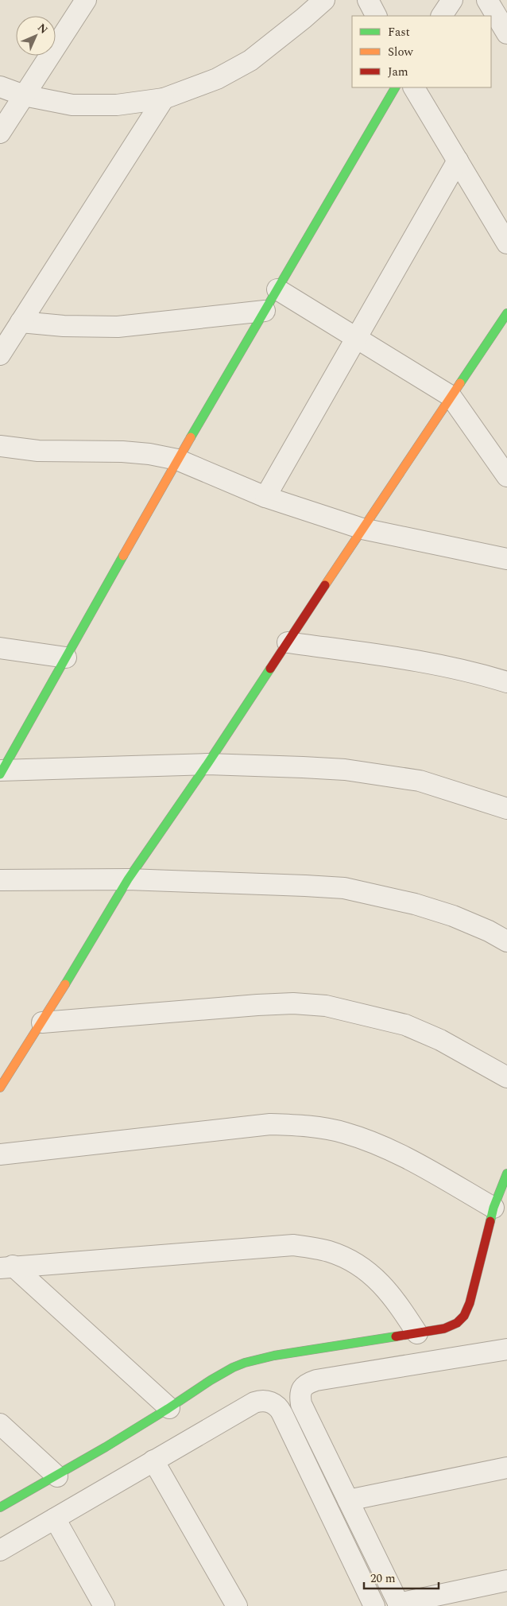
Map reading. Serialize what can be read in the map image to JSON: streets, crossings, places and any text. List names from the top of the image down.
{
  "legend": ["Fast", "Slow", "Jam"],
  "scale_bar": "20 m",
  "north": "top right"
}
